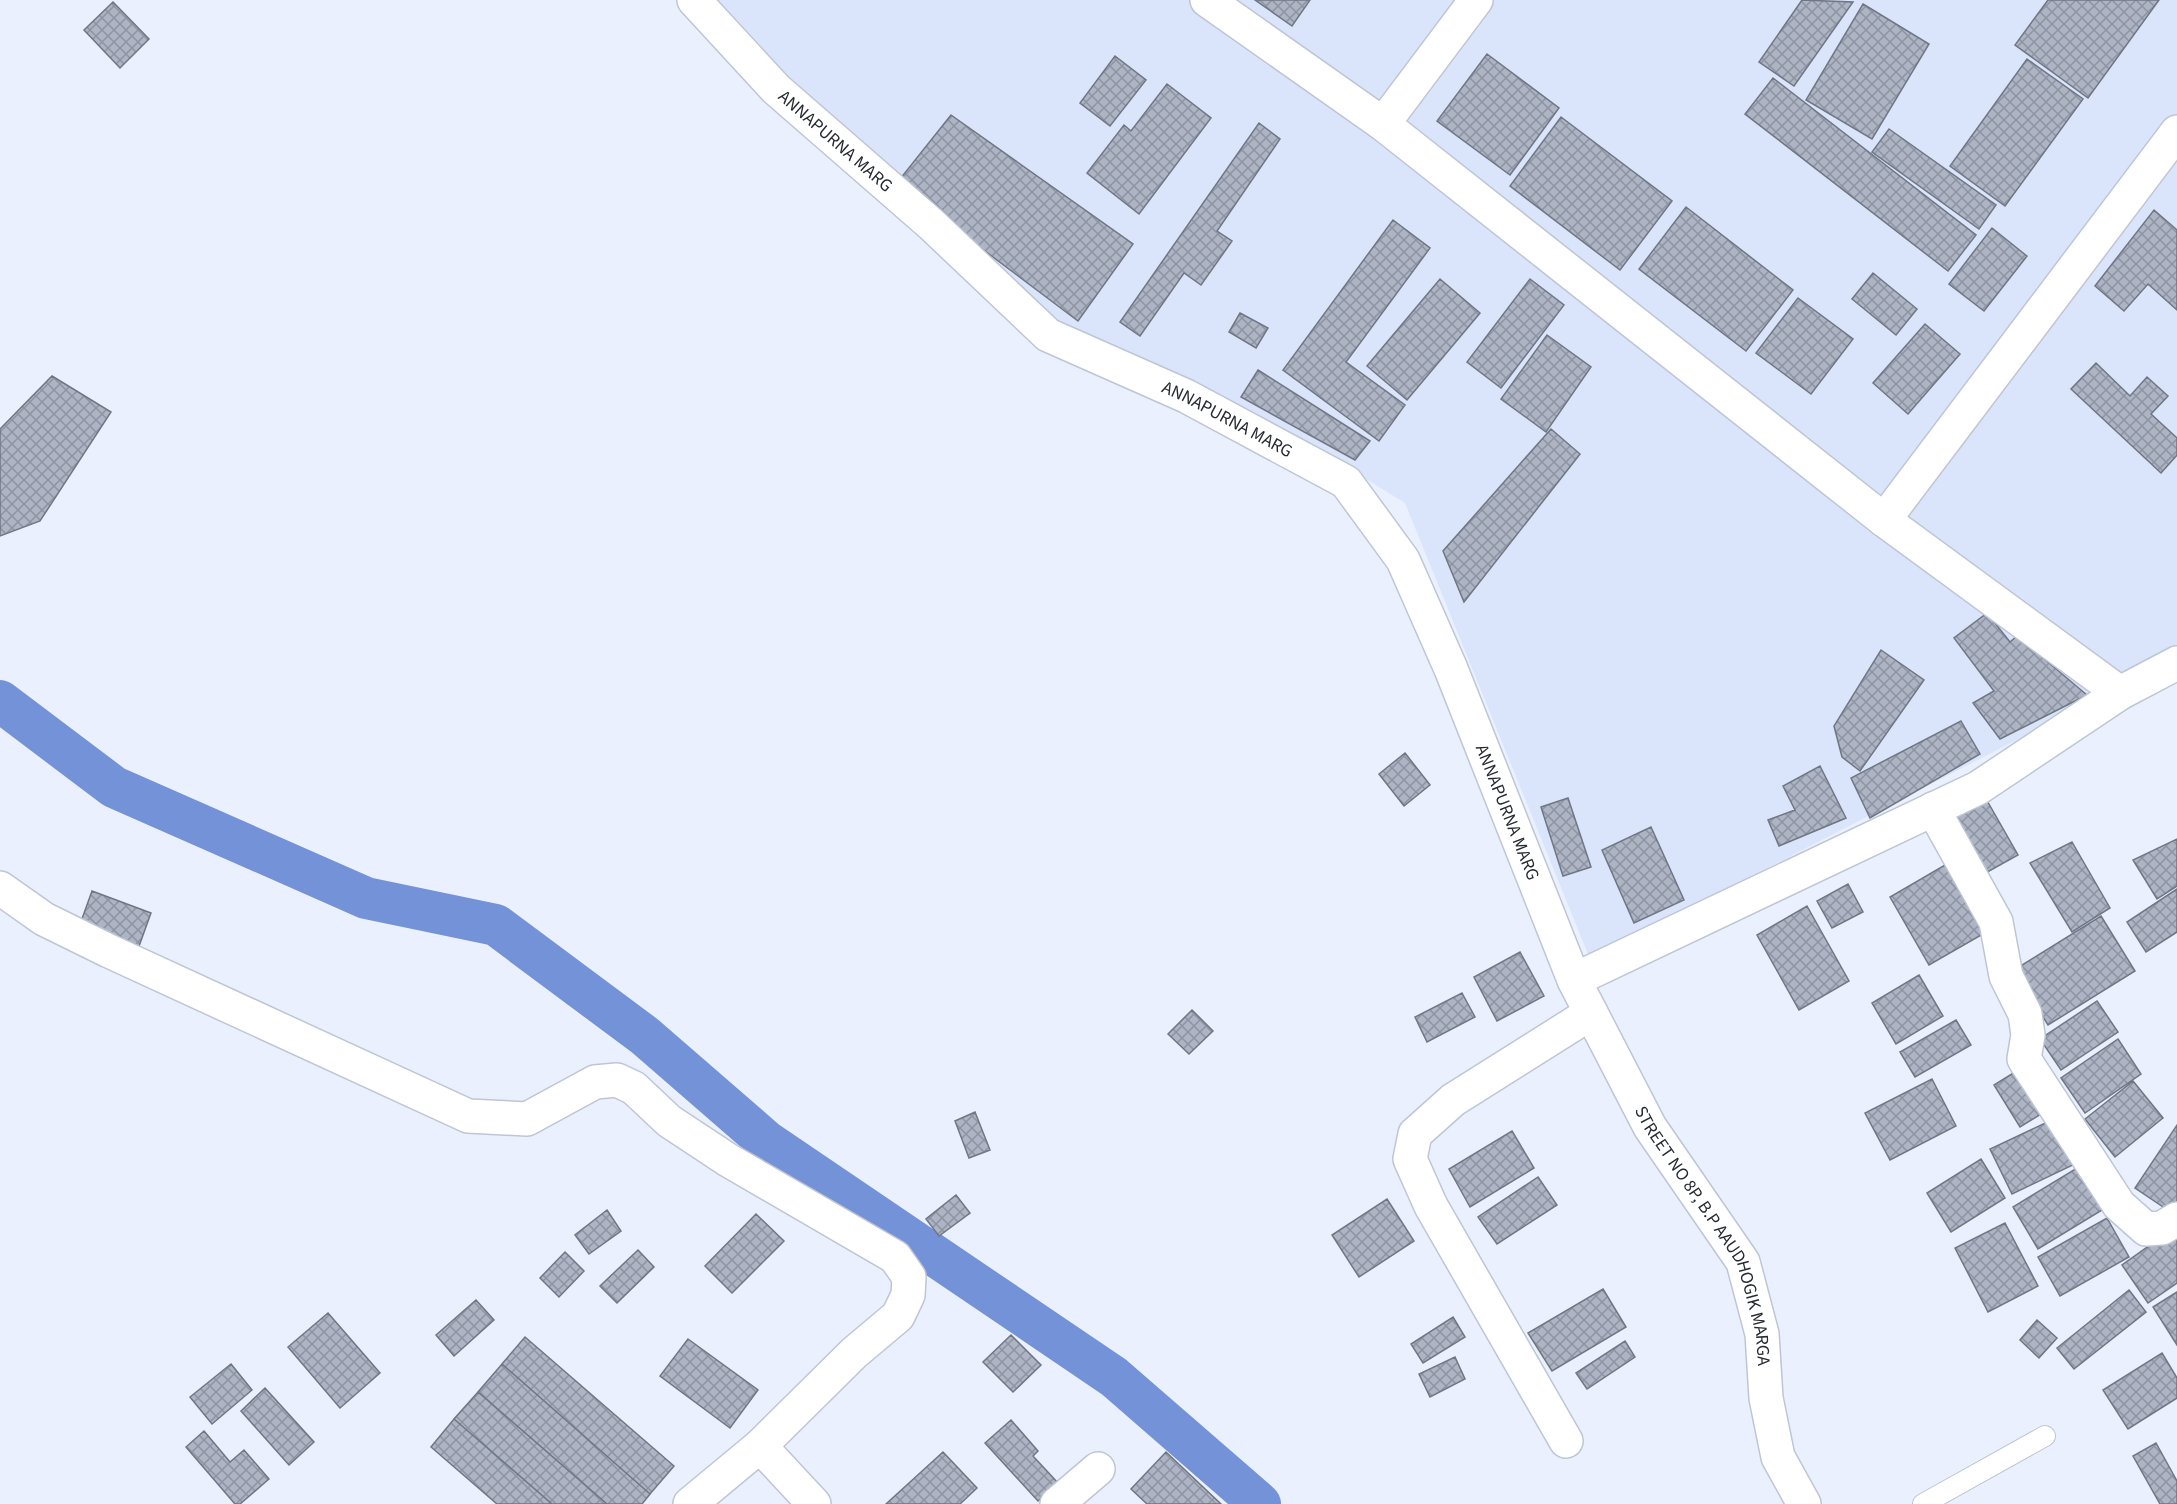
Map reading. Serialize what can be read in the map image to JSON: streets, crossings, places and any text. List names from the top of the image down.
{
  "streets": {
    "street": ["ANNAPURNA MARG", "STREET NO 8P, B.P AAUDHOGIK MARGA"]
  },
  "crossings": [
    ["ANNAPURNA MARG", "STREET NO 8P, B.P AAUDHOGIK MARGA"]
  ]
}
